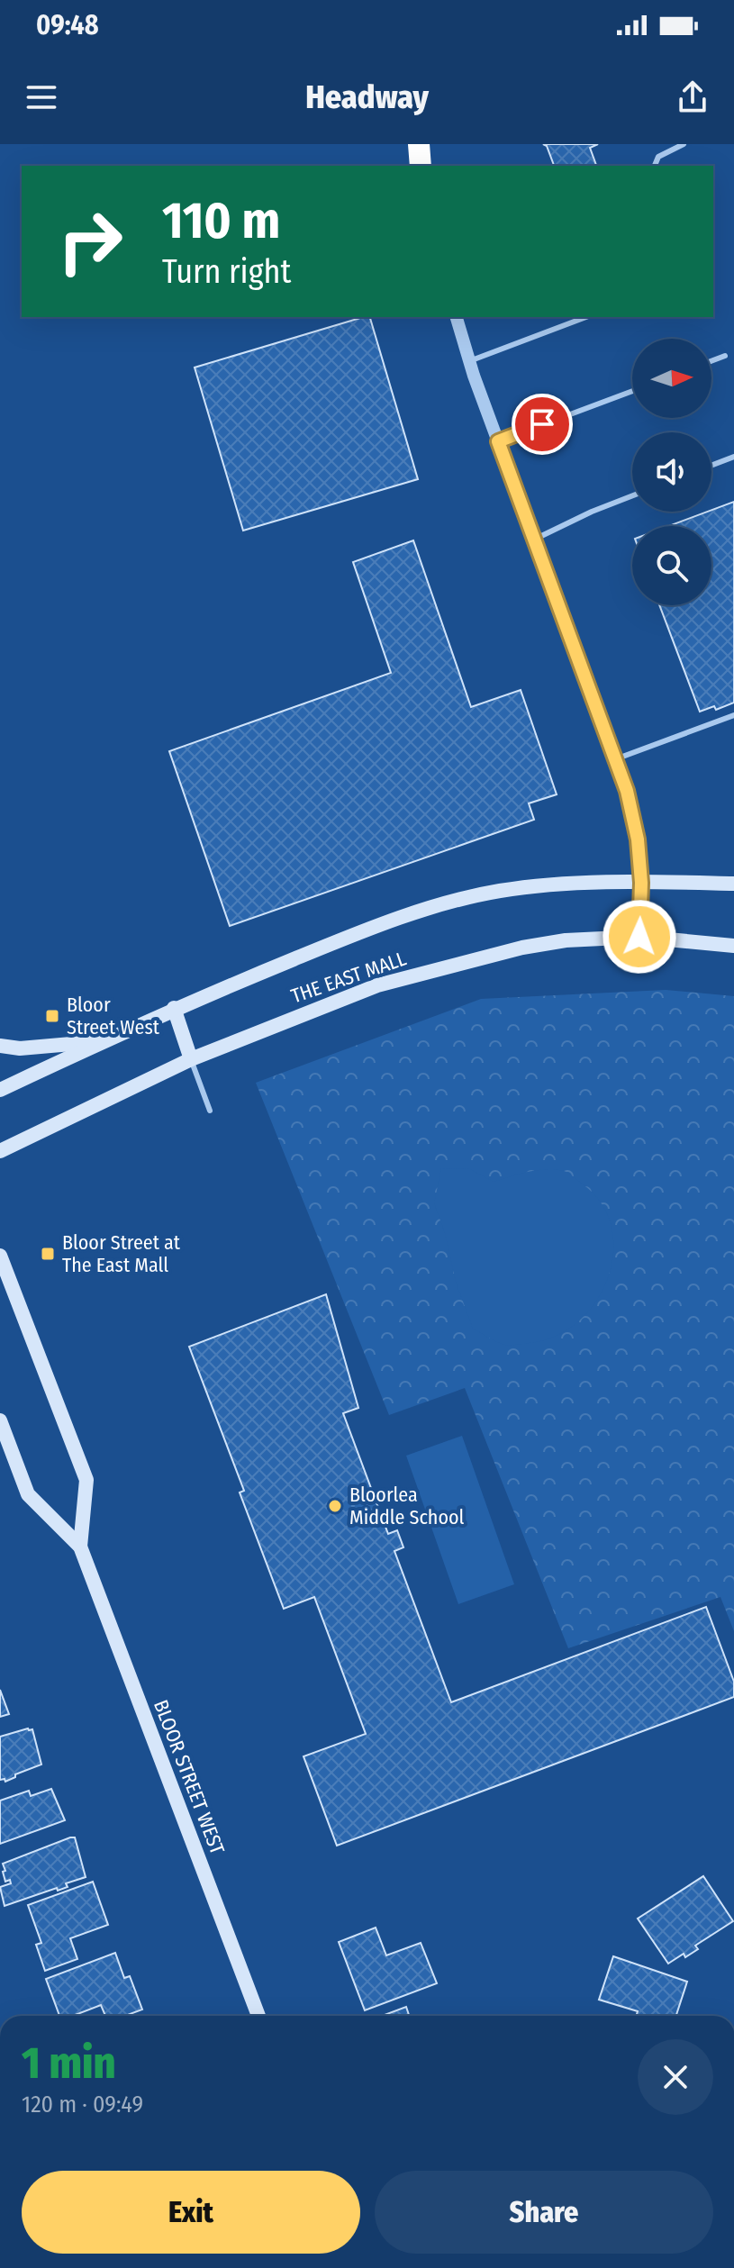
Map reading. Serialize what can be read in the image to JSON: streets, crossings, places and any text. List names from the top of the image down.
{
  "streets": {
    "main road": ["THE EAST MALL", "BLOOR STREET WEST"]
  },
  "places": {
    "transit": ["Bloor Street West", "Bloor Street at The East Mall"],
    "other": ["Bloorlea Middle School"]
  },
  "north": "right",
  "page": {
    "status": "09:48",
    "header": "Headway",
    "turn": ["110 m", "Turn right"],
    "heading": ["1 min", "120 m · 09:49"],
    "buttons": ["Exit", "Share"]
  }
}
